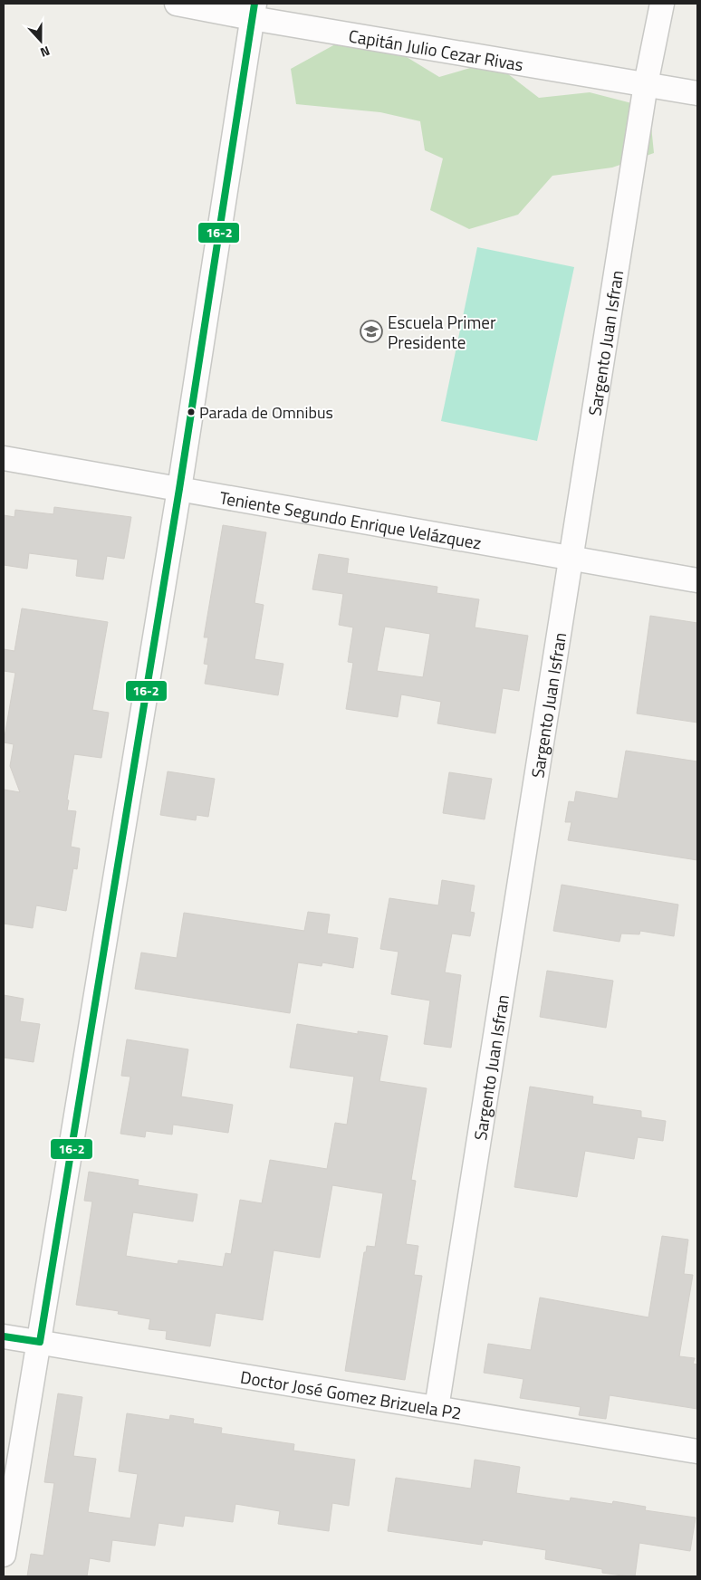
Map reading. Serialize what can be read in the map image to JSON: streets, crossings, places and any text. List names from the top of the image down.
{
  "streets": {
    "street": [
      "Capitán Julio Cezar Rivas",
      "Sargento Juan Isfran",
      "Teniente Segundo Enrique Velázquez",
      "Doctor José Gomez Brizuela P2"
    ]
  },
  "crossings": [
    ["Capitán Julio Cezar Rivas", "Sargento Juan Isfran"],
    ["Sargento Juan Isfran", "Teniente Segundo Enrique Velázquez"],
    ["Sargento Juan Isfran", "Doctor José Gomez Brizuela P2"]
  ],
  "places": {
    "school or university": ["Escuela Primer Presidente"],
    "other": ["Parada de Omnibus"]
  },
  "lines": ["transit line 16-2"],
  "north": "bottom"
}
